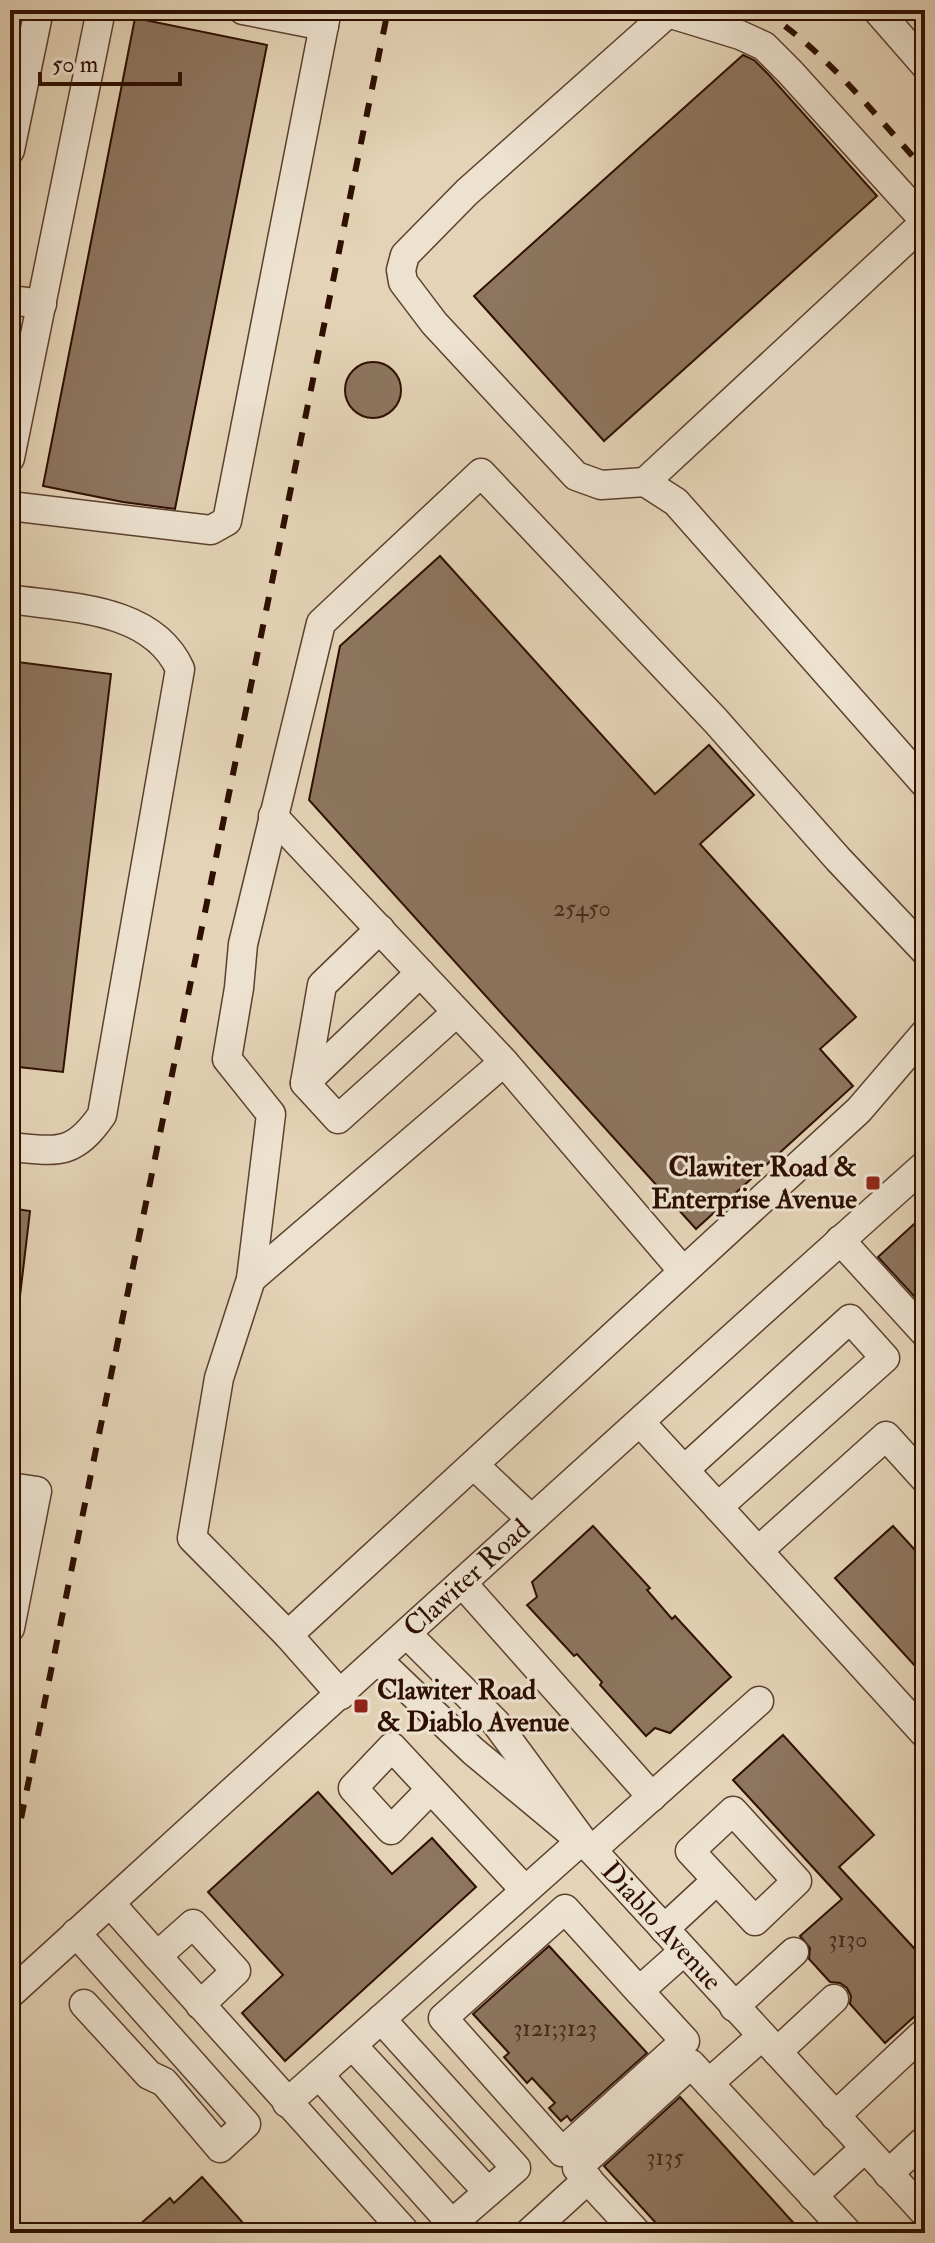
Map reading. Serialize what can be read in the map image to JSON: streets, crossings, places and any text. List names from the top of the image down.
{
  "streets": {
    "street": ["Clawiter Road", "Diablo Avenue"]
  },
  "crossings": [
    ["Clawiter Road", "Diablo Avenue"]
  ],
  "places": {
    "transit": ["Clawiter Road & Enterprise Avenue", "Clawiter Road & Diablo Avenue"]
  },
  "house_numbers": [
    "25450",
    "3130",
    "3121;3123",
    "3135"
  ],
  "scale_bar": "50 m"
}
